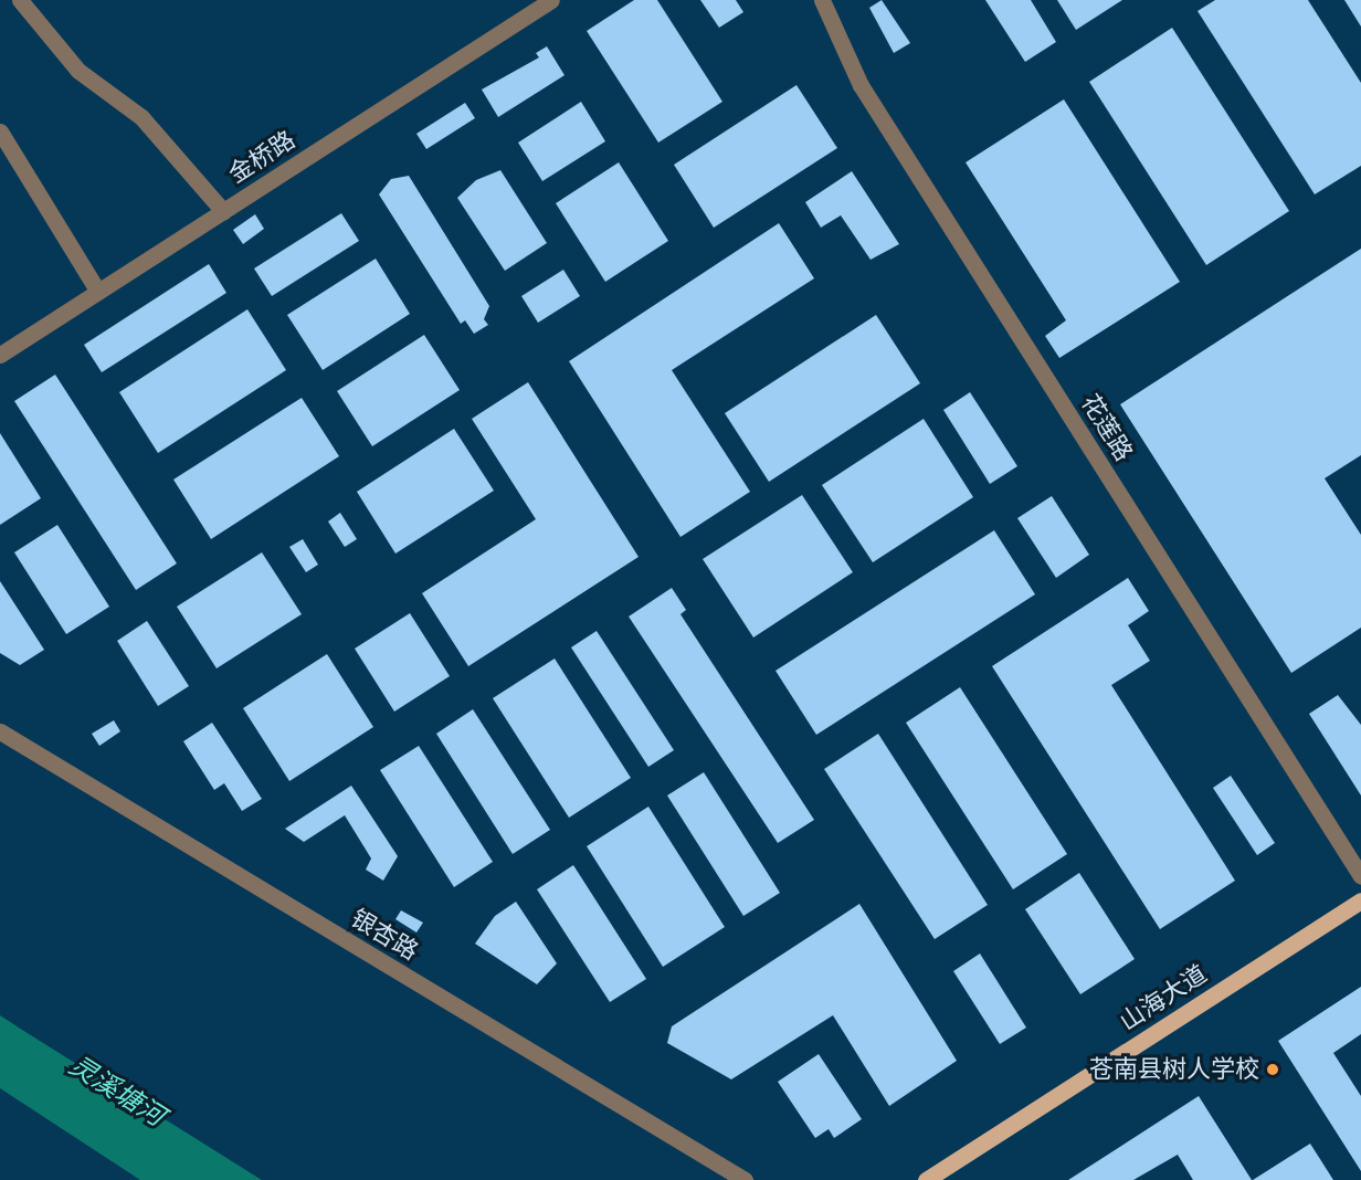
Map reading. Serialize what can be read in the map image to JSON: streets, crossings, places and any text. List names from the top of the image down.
{
  "streets": {
    "main road": ["山海大道"],
    "street": ["金桥路", "花莲路", "银杏路"]
  },
  "water": ["灵溪塘河"],
  "places": ["苍南县树人学校"]
}
